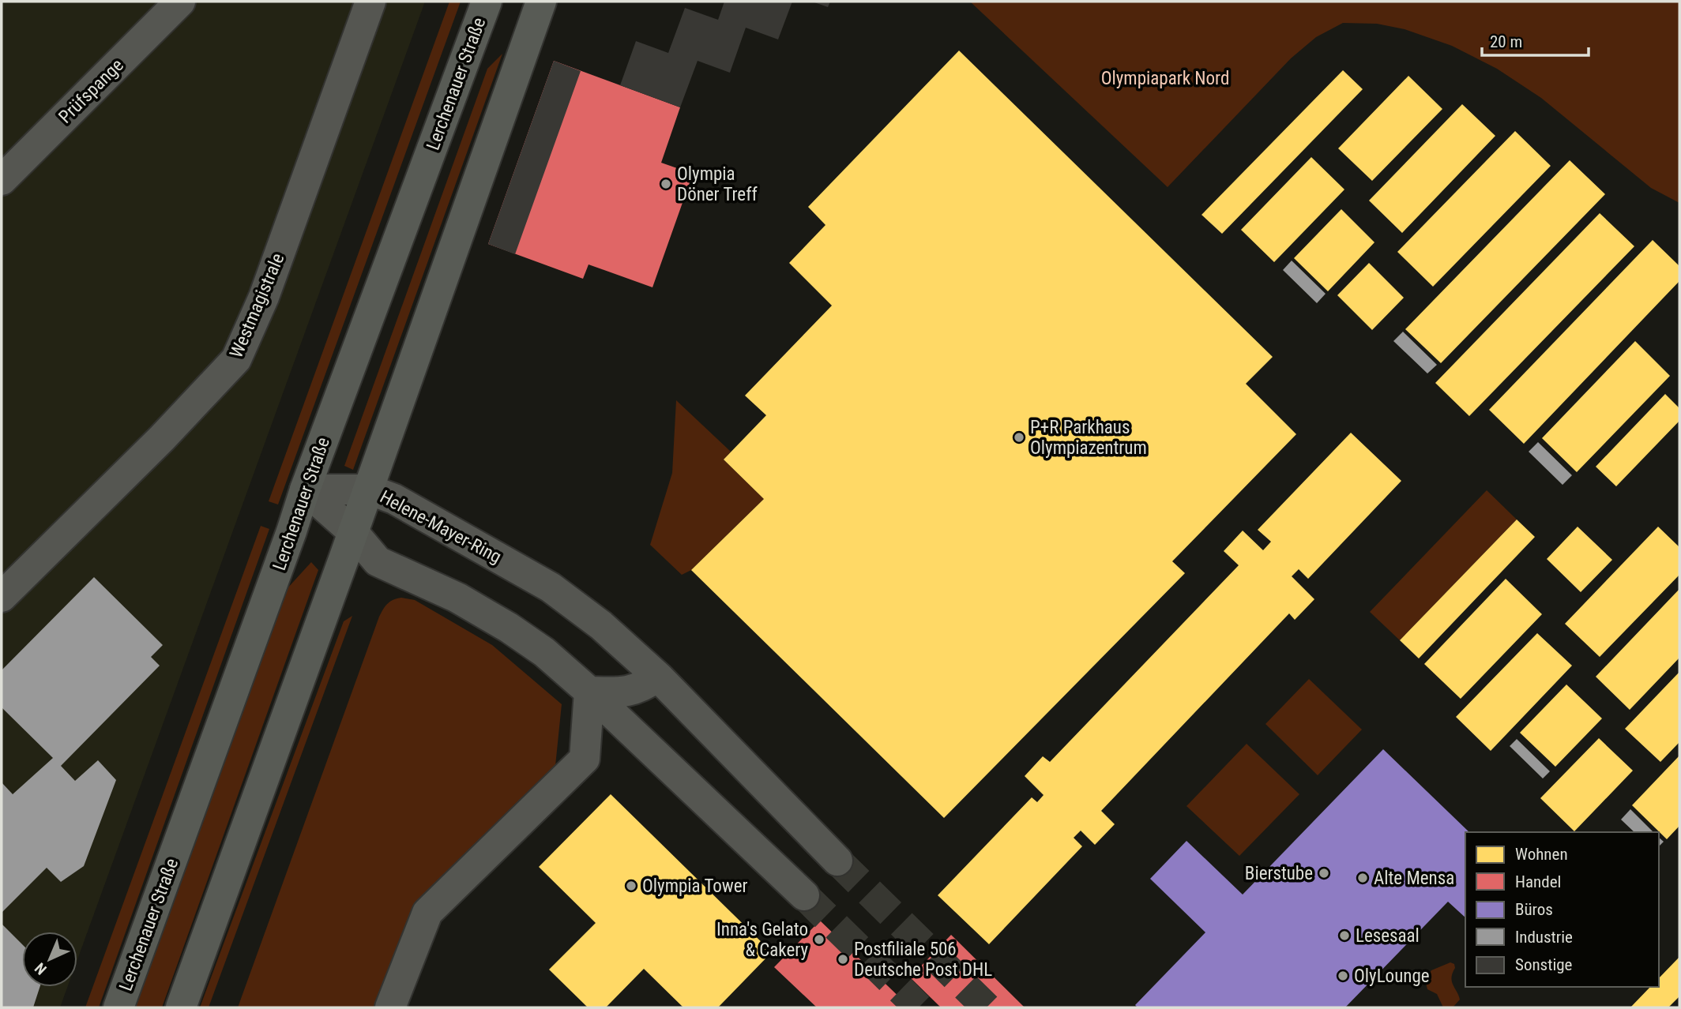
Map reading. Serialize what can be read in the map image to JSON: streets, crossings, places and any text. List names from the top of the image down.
{
  "streets": {
    "main road": ["Lerchenauer Straße"],
    "street": ["Prüfspange", "Westmagistrale", "Helene-Mayer-Ring"]
  },
  "crossings": [
    ["Lerchenauer Straße", "Helene-Mayer-Ring"]
  ],
  "parks": ["Olympiapark Nord"],
  "places": [
    "Olympia Döner Treff",
    "P+R Parkhaus Olympiazentrum",
    "Bierstube",
    "Alte Mensa",
    "Olympia Tower",
    "Lesesaal",
    "Inna's Gelato & Cakery",
    "Postfiliale 506 Deutsche Post DHL",
    "OlyLounge"
  ],
  "legend": [
    "Wohnen",
    "Handel",
    "Büros",
    "Industrie",
    "Sonstige"
  ],
  "scale_bar": "20 m",
  "north": "bottom left"
}
